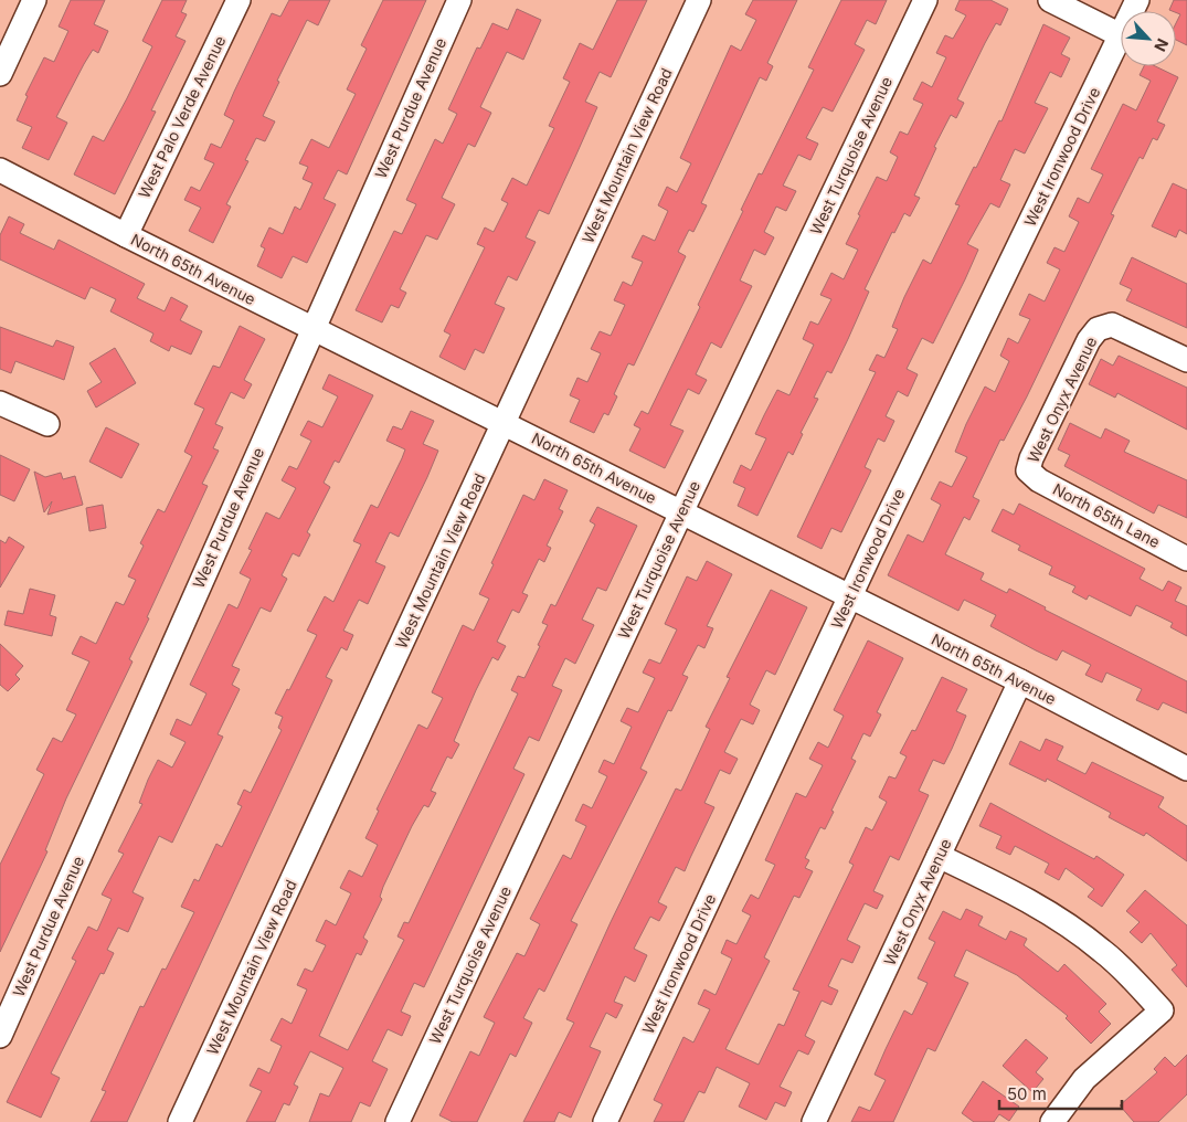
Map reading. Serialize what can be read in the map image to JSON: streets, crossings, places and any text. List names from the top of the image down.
{
  "streets": {
    "street": [
      "West Purdue Avenue",
      "West Palo Verde Avenue",
      "West Mountain View Road",
      "West Turquoise Avenue",
      "West Ironwood Drive",
      "North 65th Avenue",
      "West Onyx Avenue",
      "North 65th Lane"
    ]
  },
  "crossings": [
    ["West Purdue Avenue", "North 65th Avenue"],
    ["West Palo Verde Avenue", "North 65th Avenue"],
    ["West Mountain View Road", "North 65th Avenue"],
    ["West Turquoise Avenue", "North 65th Avenue"],
    ["West Ironwood Drive", "North 65th Avenue"],
    ["North 65th Avenue", "West Onyx Avenue"],
    ["West Onyx Avenue", "North 65th Lane"]
  ],
  "scale_bar": "50 m",
  "north": "bottom right"
}
